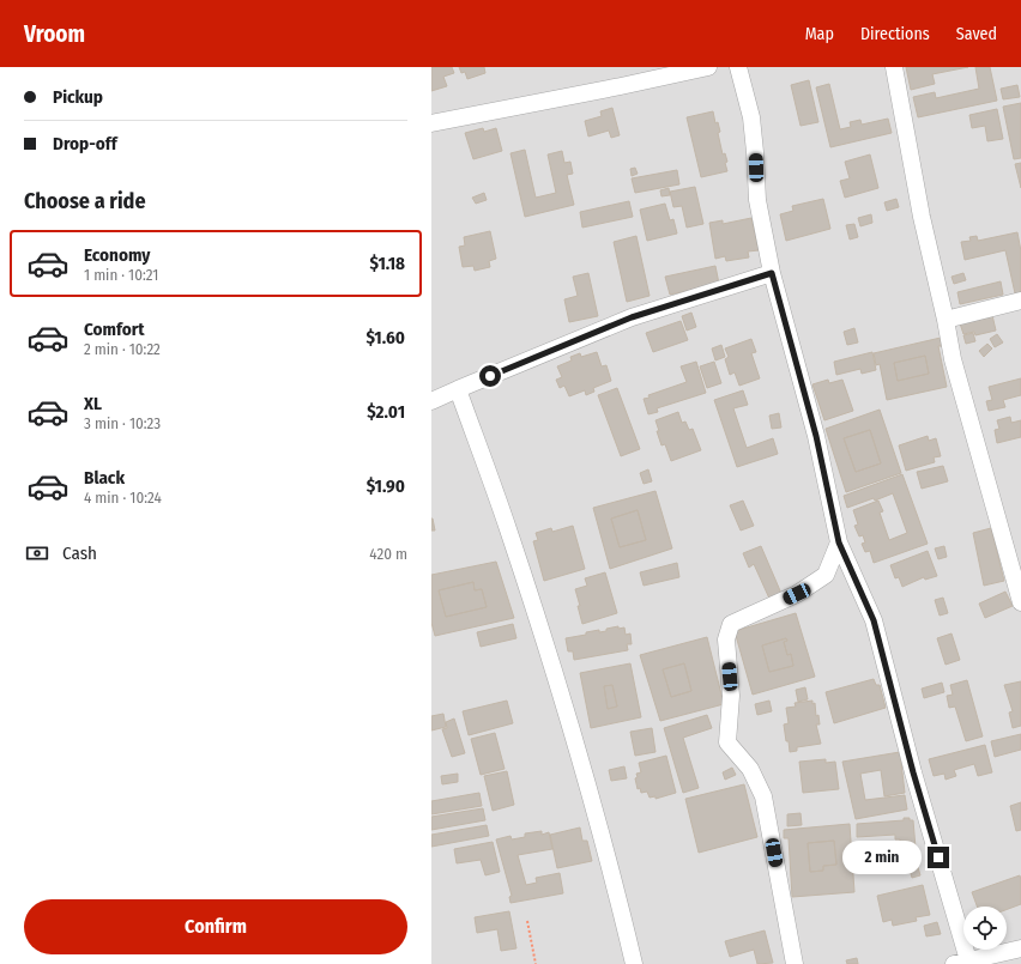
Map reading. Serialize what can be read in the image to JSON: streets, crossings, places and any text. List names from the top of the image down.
{
  "page": {
    "header": "Vroom",
    "nav": ["Map", "Directions", "Saved"],
    "banner": ["Pickup", "Drop-off"],
    "heading": "Choose a ride",
    "list": [
      {
        "name": "Economy",
        "note": "1 min · 10:21",
        "value": "$1.18"
      },
      {
        "name": "Comfort",
        "note": "2 min · 10:22",
        "value": "$1.60"
      },
      {
        "name": "XL",
        "note": "3 min · 10:23",
        "value": "$2.01"
      },
      {
        "name": "Black",
        "note": "4 min · 10:24",
        "value": "$1.90"
      }
    ],
    "pay": ["Cash", "420 m"],
    "bubble": "2 min",
    "buttons": "Confirm"
  }
}
